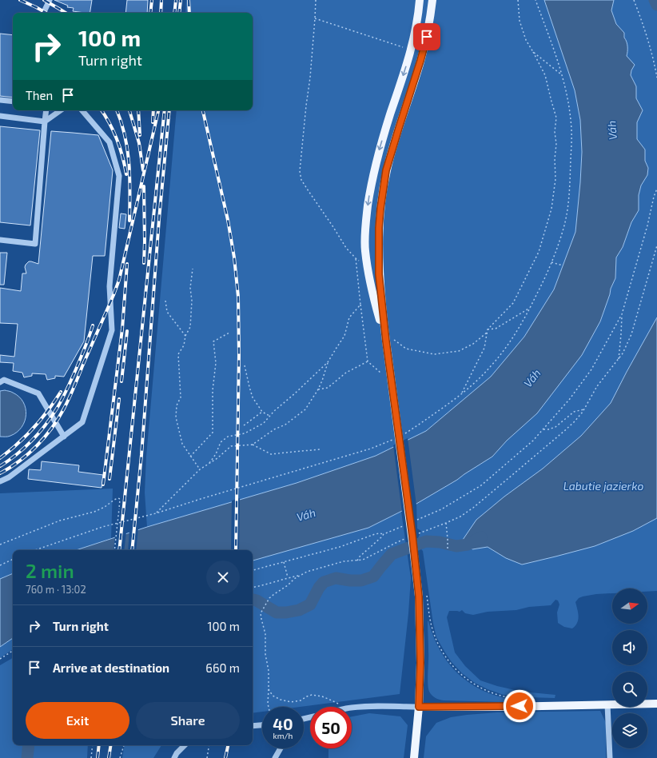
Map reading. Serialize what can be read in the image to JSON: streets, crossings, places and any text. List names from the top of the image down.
{
  "water": ["Váh", "Labutie jazierko"],
  "north": "right",
  "page": {
    "turn": ["100 m", "Turn right"],
    "then": "Then",
    "heading": ["2 min", "760 m · 13:02"],
    "list": [
      {
        "name": "Turn right",
        "value": "100 m"
      },
      {
        "name": "Arrive at destination",
        "value": "660 m"
      }
    ],
    "buttons": ["Exit", "Share"],
    "speed": "40 km/h",
    "limit": "50"
  }
}
